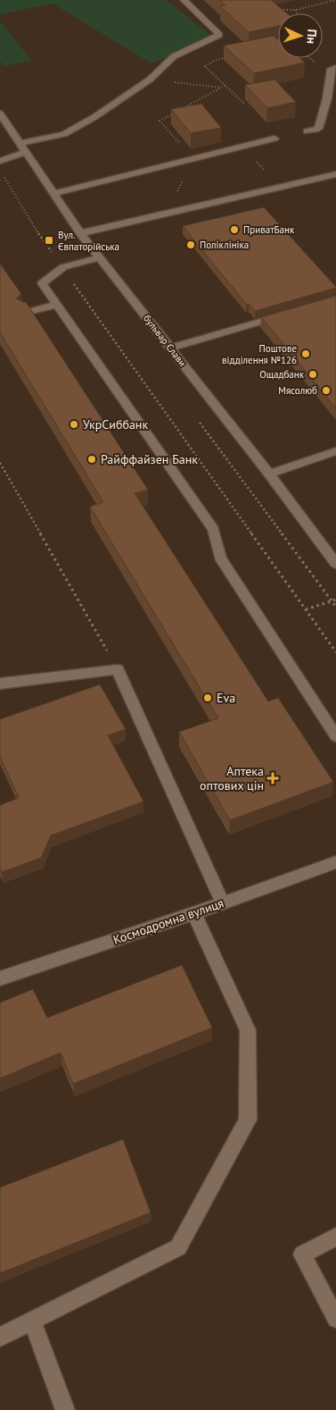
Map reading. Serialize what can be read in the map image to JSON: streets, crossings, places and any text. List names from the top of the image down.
{
  "streets": {
    "street": ["бульвар Слави", "Космодромна вулиця"]
  },
  "places": {
    "other": [
      "ПриватБанк",
      "Поліклініка",
      "Поштове відділення №126",
      "Ощадбанк",
      "Мясолюб",
      "УкрСиббанк",
      "Райффайзен Банк",
      "Eva"
    ],
    "transit": ["Вул. Євпаторійська"],
    "health": ["Аптека оптових цін"]
  },
  "north": "right"
}
